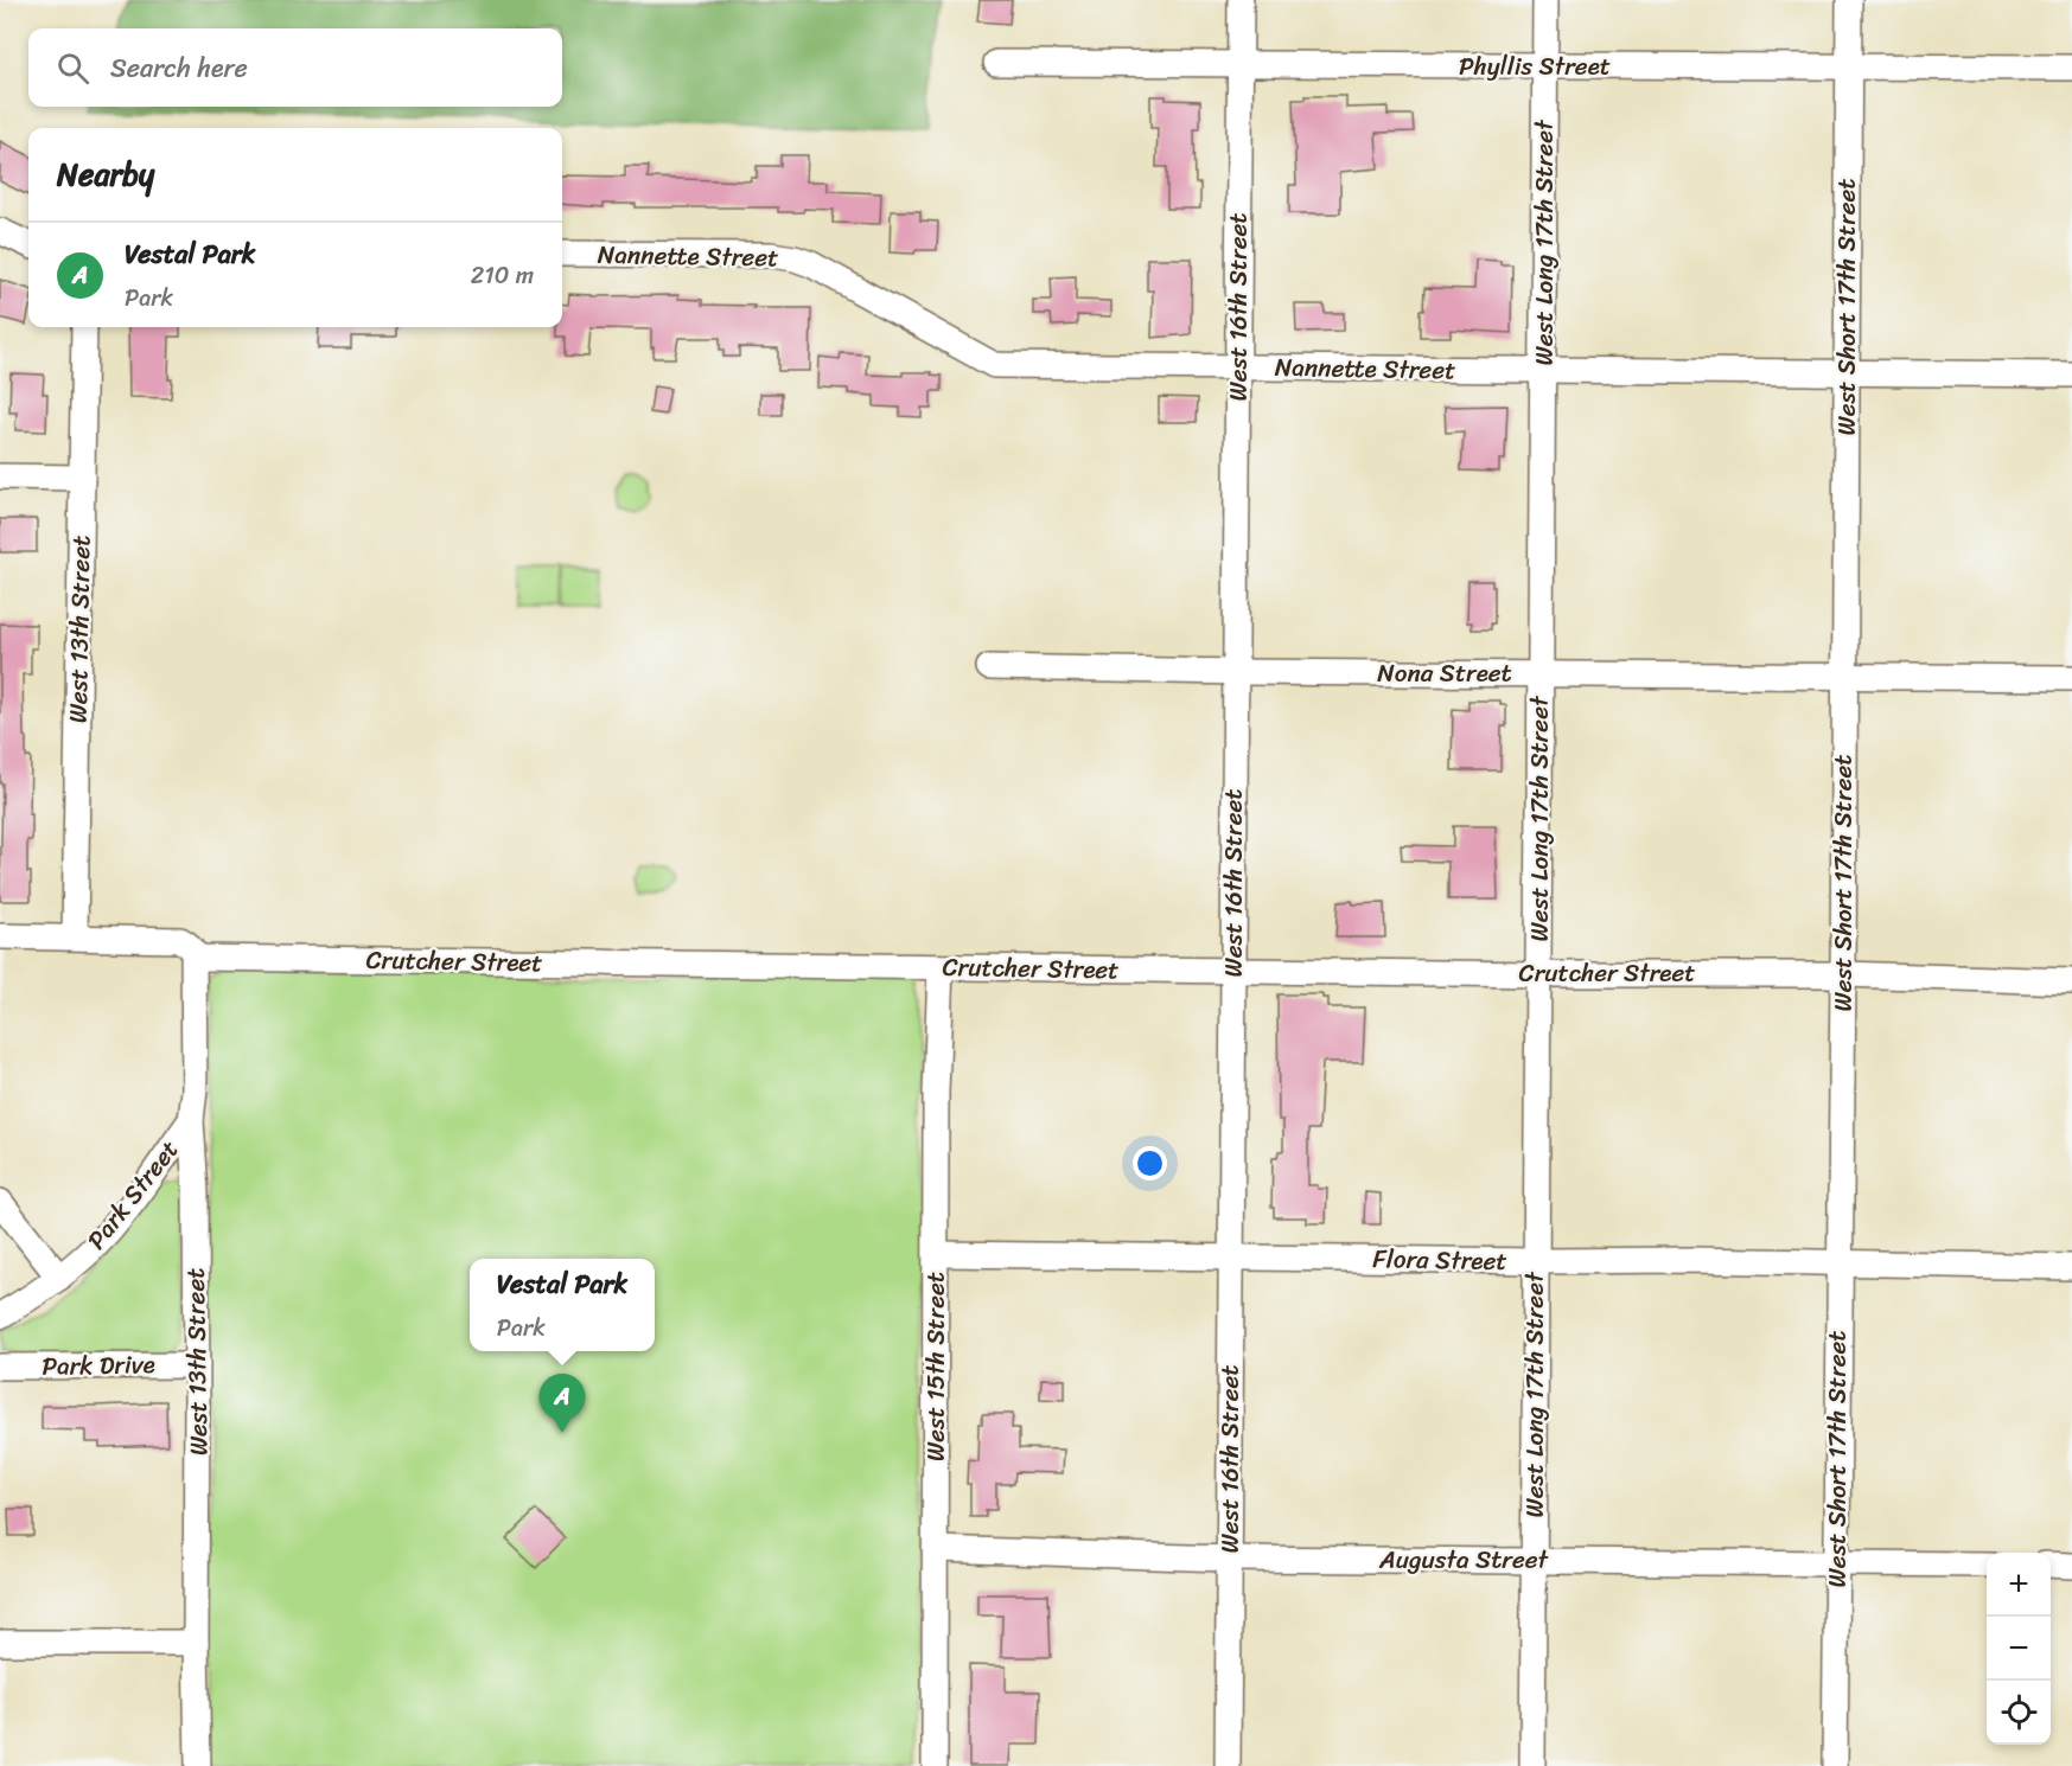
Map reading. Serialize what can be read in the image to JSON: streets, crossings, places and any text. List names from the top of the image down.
{
  "streets": {
    "street": [
      "Phyllis Street",
      "West Long 17th Street",
      "Nannette Street",
      "West 16th Street",
      "West Short 17th Street",
      "West 13th Street",
      "Nona Street",
      "Crutcher Street",
      "Park Street",
      "Flora Street",
      "Park Drive",
      "West 15th Street",
      "Augusta Street"
    ]
  },
  "crossings": [
    ["Phyllis Street", "West Long 17th Street"],
    ["Phyllis Street", "West 16th Street"],
    ["Phyllis Street", "West Short 17th Street"],
    ["West Long 17th Street", "Nannette Street"],
    ["West Long 17th Street", "Nona Street"],
    ["West Long 17th Street", "Crutcher Street"],
    ["West Long 17th Street", "Flora Street"],
    ["West Long 17th Street", "Augusta Street"],
    ["Nannette Street", "West 16th Street"],
    ["Nannette Street", "West Short 17th Street"],
    ["West 16th Street", "Nona Street"],
    ["West 16th Street", "Crutcher Street"],
    ["West 16th Street", "Flora Street"],
    ["West 16th Street", "Augusta Street"],
    ["West Short 17th Street", "Nona Street"],
    ["West Short 17th Street", "Crutcher Street"],
    ["West Short 17th Street", "Flora Street"],
    ["West Short 17th Street", "Augusta Street"],
    ["West 13th Street", "Crutcher Street"],
    ["West 13th Street", "Park Street"],
    ["West 13th Street", "Park Drive"],
    ["Crutcher Street", "West 15th Street"],
    ["Flora Street", "West 15th Street"],
    ["West 15th Street", "Augusta Street"]
  ],
  "page": {
    "search": "Search here",
    "heading": "Nearby",
    "list": [
      {
        "mark": "A",
        "name": "Vestal Park",
        "note": "Park",
        "value": "210 m"
      }
    ],
    "popup": ["Vestal Park", "Park"],
    "pins": "A",
    "map_buttons": ["+", "−"]
  }
}
